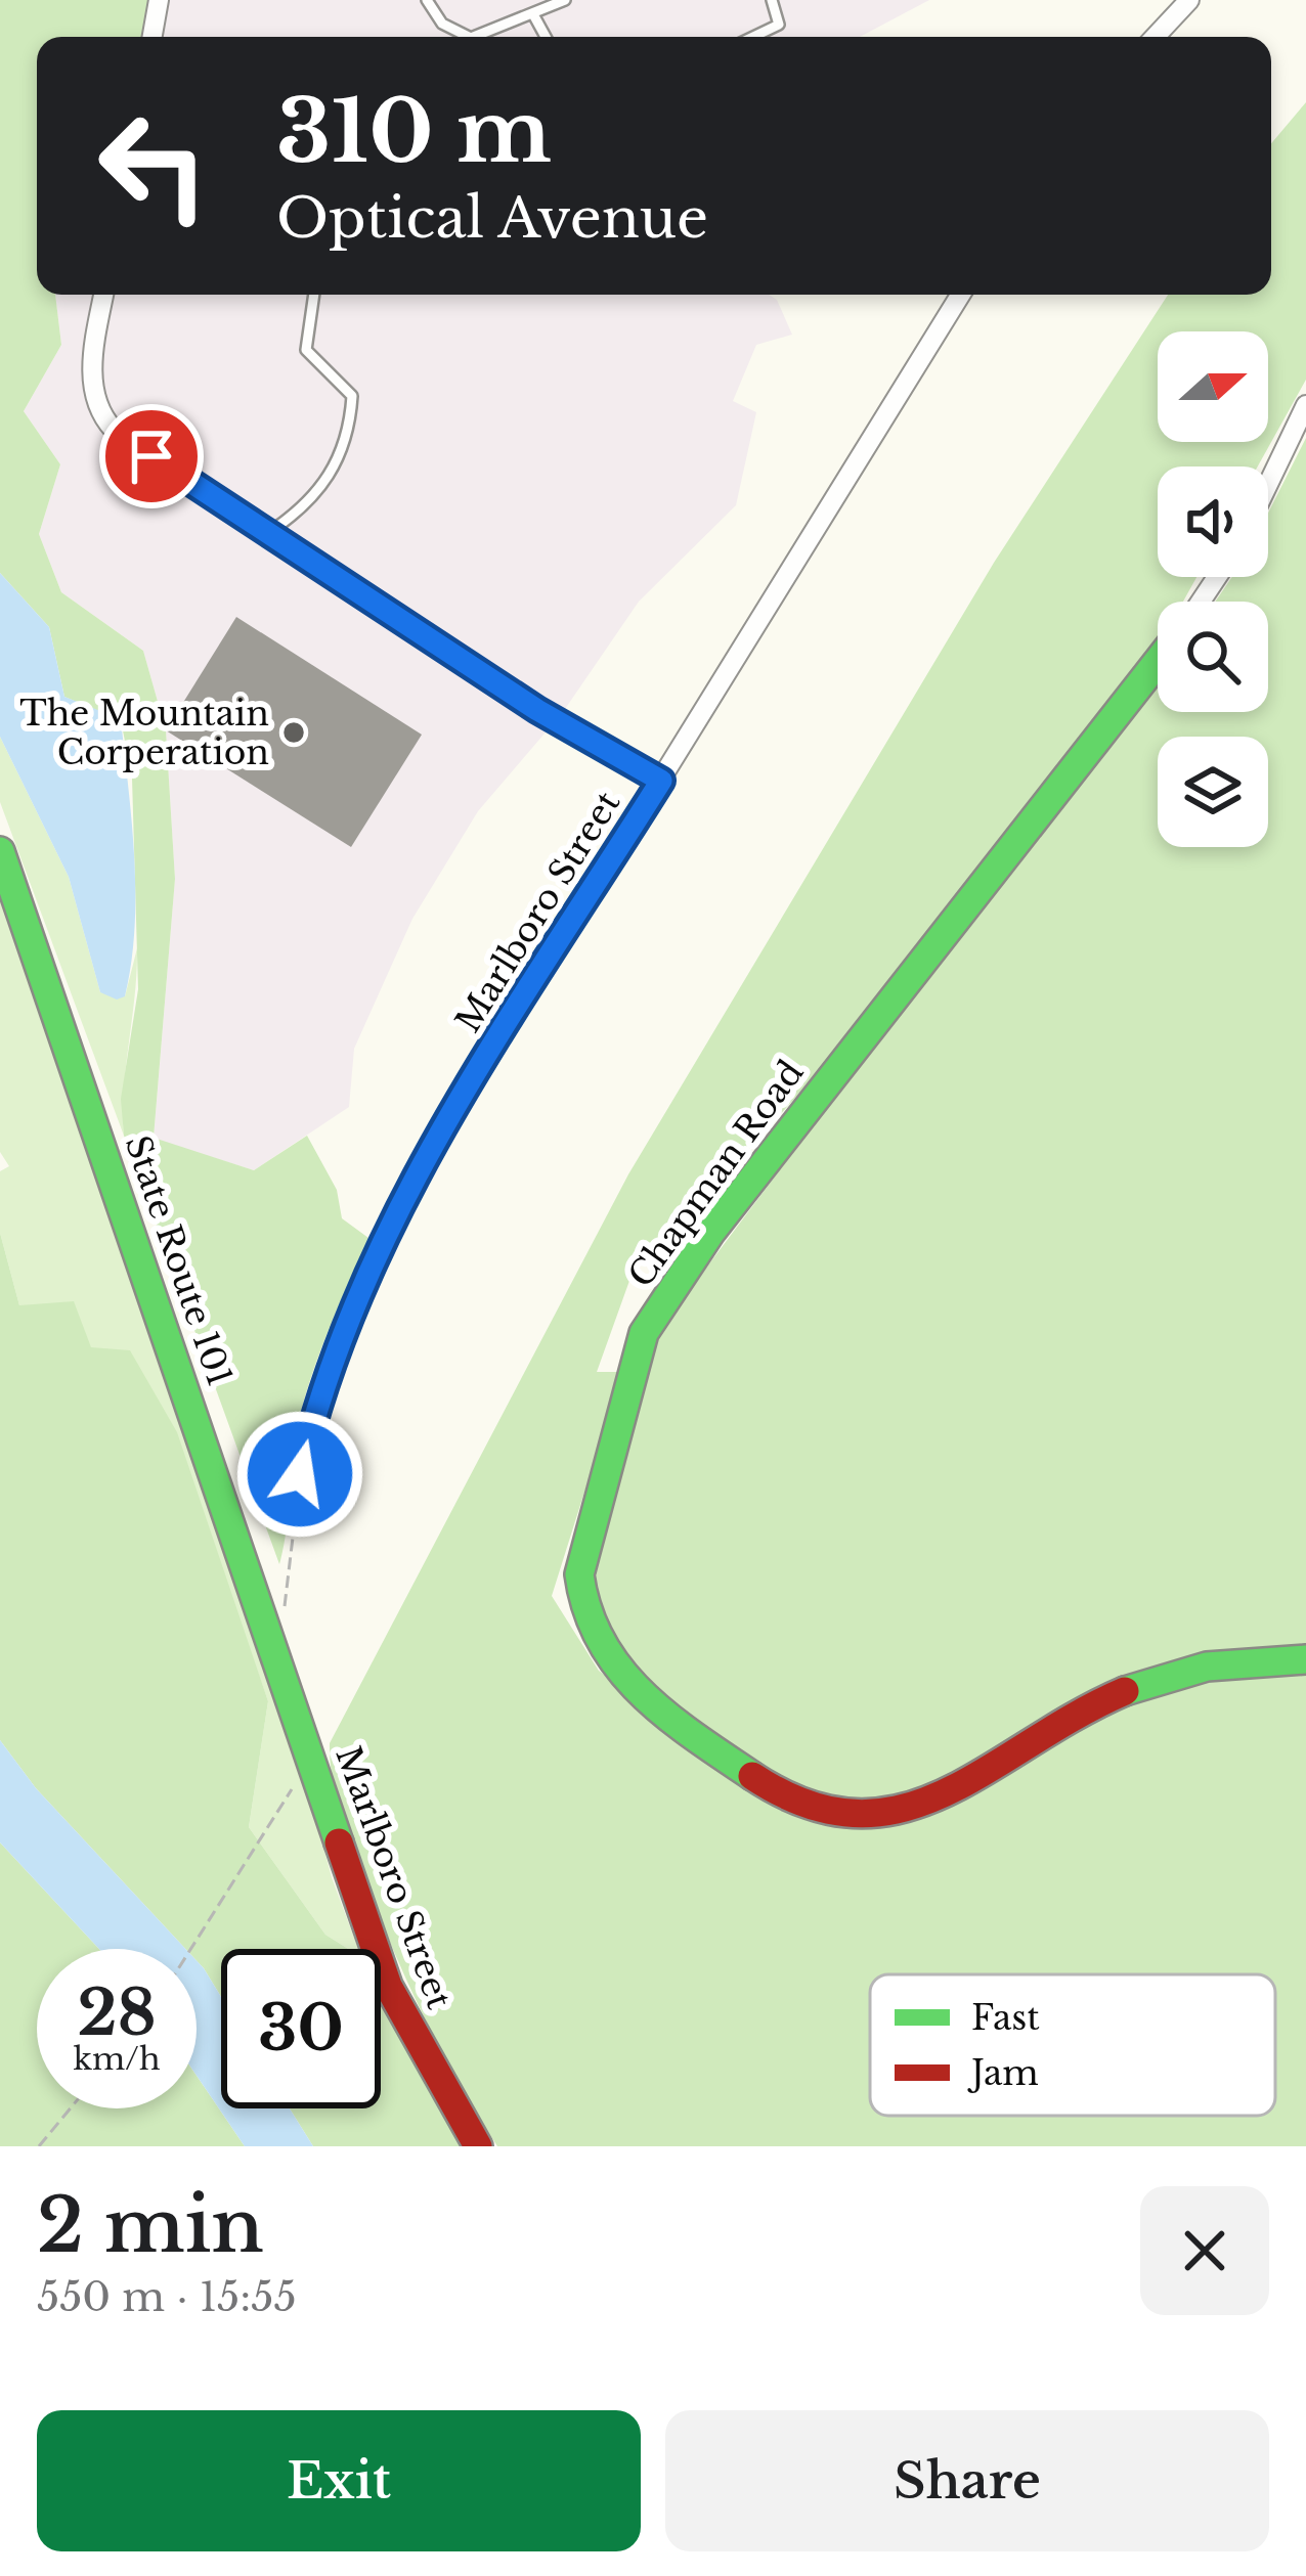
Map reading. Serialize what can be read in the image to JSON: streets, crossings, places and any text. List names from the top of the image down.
{
  "streets": {
    "main road": ["Marlboro Street", "Chapman Road", "State Route 101"]
  },
  "crossings": [
    ["Marlboro Street", "State Route 101"]
  ],
  "places": ["The Mountain Corperation"],
  "legend": ["Fast", "Jam"],
  "north": "right",
  "page": {
    "turn": ["310 m", "Optical Avenue"],
    "speed": "28 km/h",
    "limit": "30",
    "heading": ["2 min", "550 m · 15:55"],
    "buttons": ["Exit", "Share"]
  }
}
